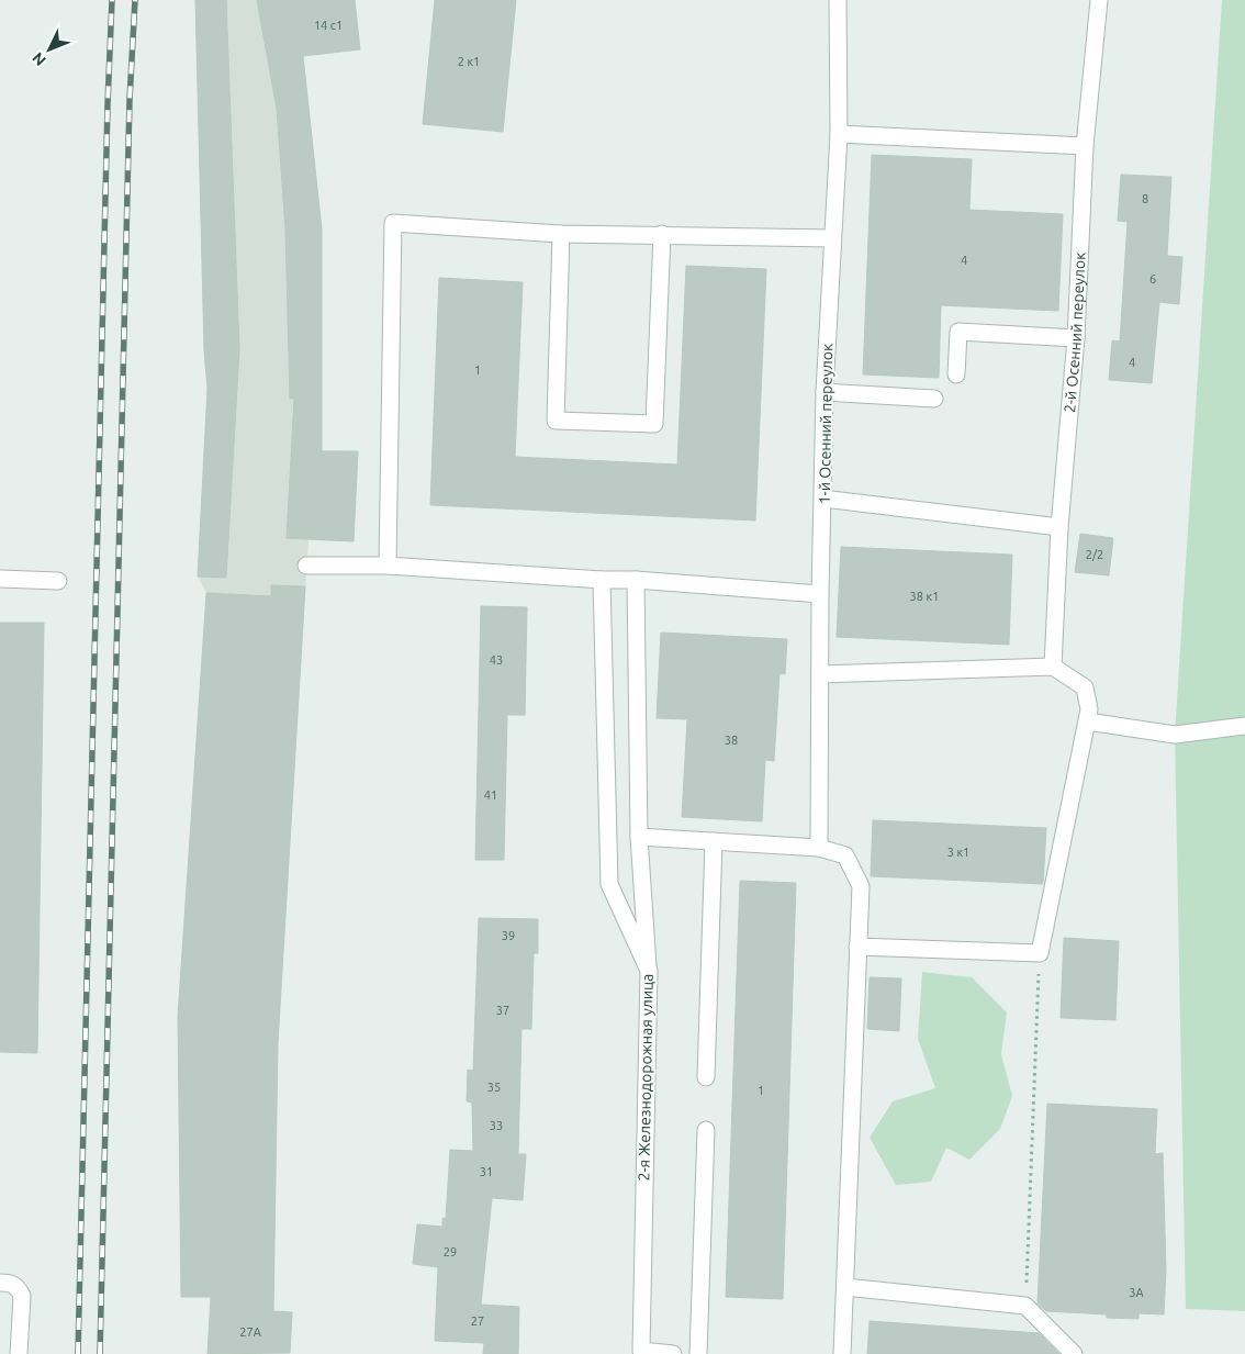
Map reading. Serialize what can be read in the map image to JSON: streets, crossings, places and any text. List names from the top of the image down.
{
  "streets": {
    "street": ["2-й Осенний переулок", "1-й Осенний переулок", "2-я Железнодорожная улица"]
  },
  "house_numbers": [
    "14 с1",
    "2 к1",
    "8",
    "4",
    "6",
    "4",
    "1",
    "2/2",
    "38 к1",
    "43",
    "38",
    "41",
    "3 к1",
    "39",
    "37",
    "35",
    "1",
    "33",
    "31",
    "29",
    "3А",
    "27",
    "27А"
  ],
  "north": "bottom left"
}
